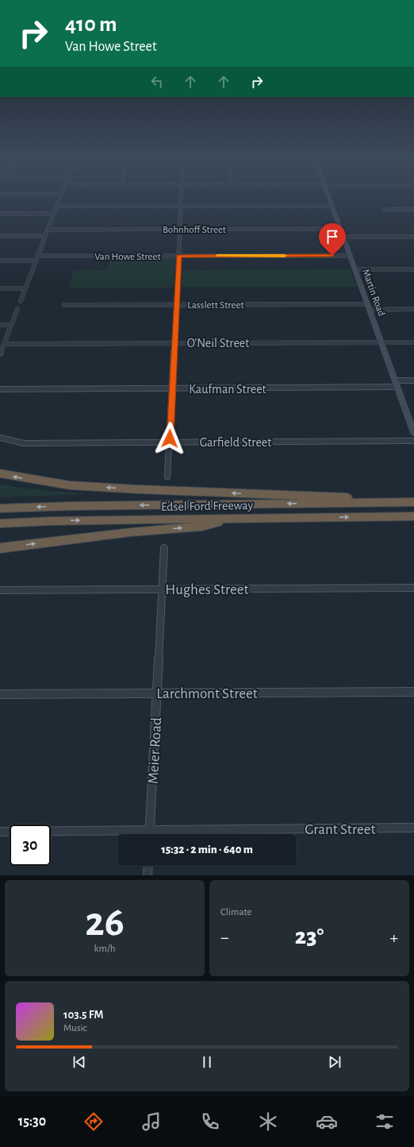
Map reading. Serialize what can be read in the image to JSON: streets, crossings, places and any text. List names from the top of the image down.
{
  "streets": {
    "highway": ["Edsel Ford Freeway"],
    "street": [
      "Bohnhoff Street",
      "Van Howe Street",
      "Martin Road",
      "Lasslett Street",
      "O'Neil Street",
      "Kaufman Street",
      "Garfield Street",
      "Hughes Street",
      "Larchmont Street",
      "Meier Road",
      "Grant Street"
    ]
  },
  "crossings": [
    ["Bohnhoff Street", "Martin Road"],
    ["Van Howe Street", "Martin Road"],
    ["Martin Road", "Lasslett Street"],
    ["Martin Road", "O'Neil Street"],
    ["Martin Road", "Kaufman Street"],
    ["Hughes Street", "Meier Road"],
    ["Larchmont Street", "Meier Road"],
    ["Meier Road", "Grant Street"]
  ],
  "page": {
    "turn": ["410 m", "Van Howe Street"],
    "limit": "30",
    "trip": "15:32 · 2 min · 640 m",
    "tile": [
      ["26", "km/h"],
      "Climate"
    ],
    "heat": ["−", "23°", "+"],
    "song": ["103.5 FM", "Music"],
    "tabs": "15:30"
  }
}
